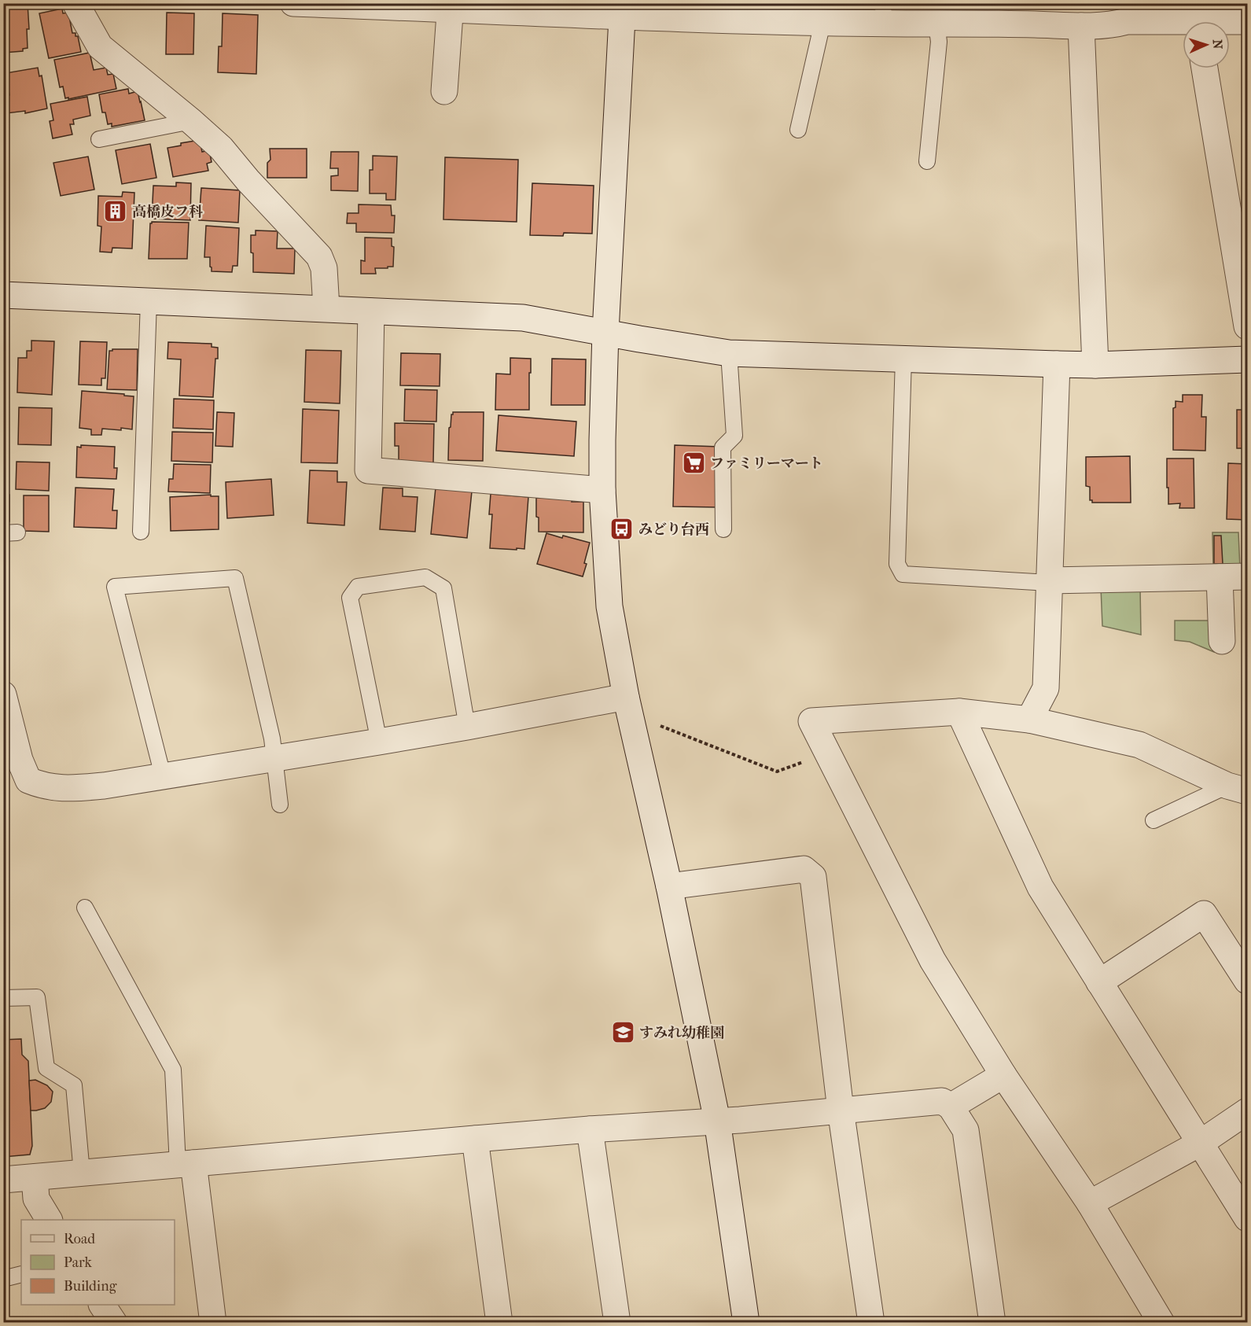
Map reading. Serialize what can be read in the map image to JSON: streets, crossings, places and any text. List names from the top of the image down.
{
  "places": {
    "building": ["高橋皮フ科"],
    "supermarket": ["ファミリーマート"],
    "bus stop": ["みどり台西"],
    "school or university": ["すみれ幼稚園"]
  },
  "legend": ["Road", "Park", "Building"],
  "north": "right"
}
